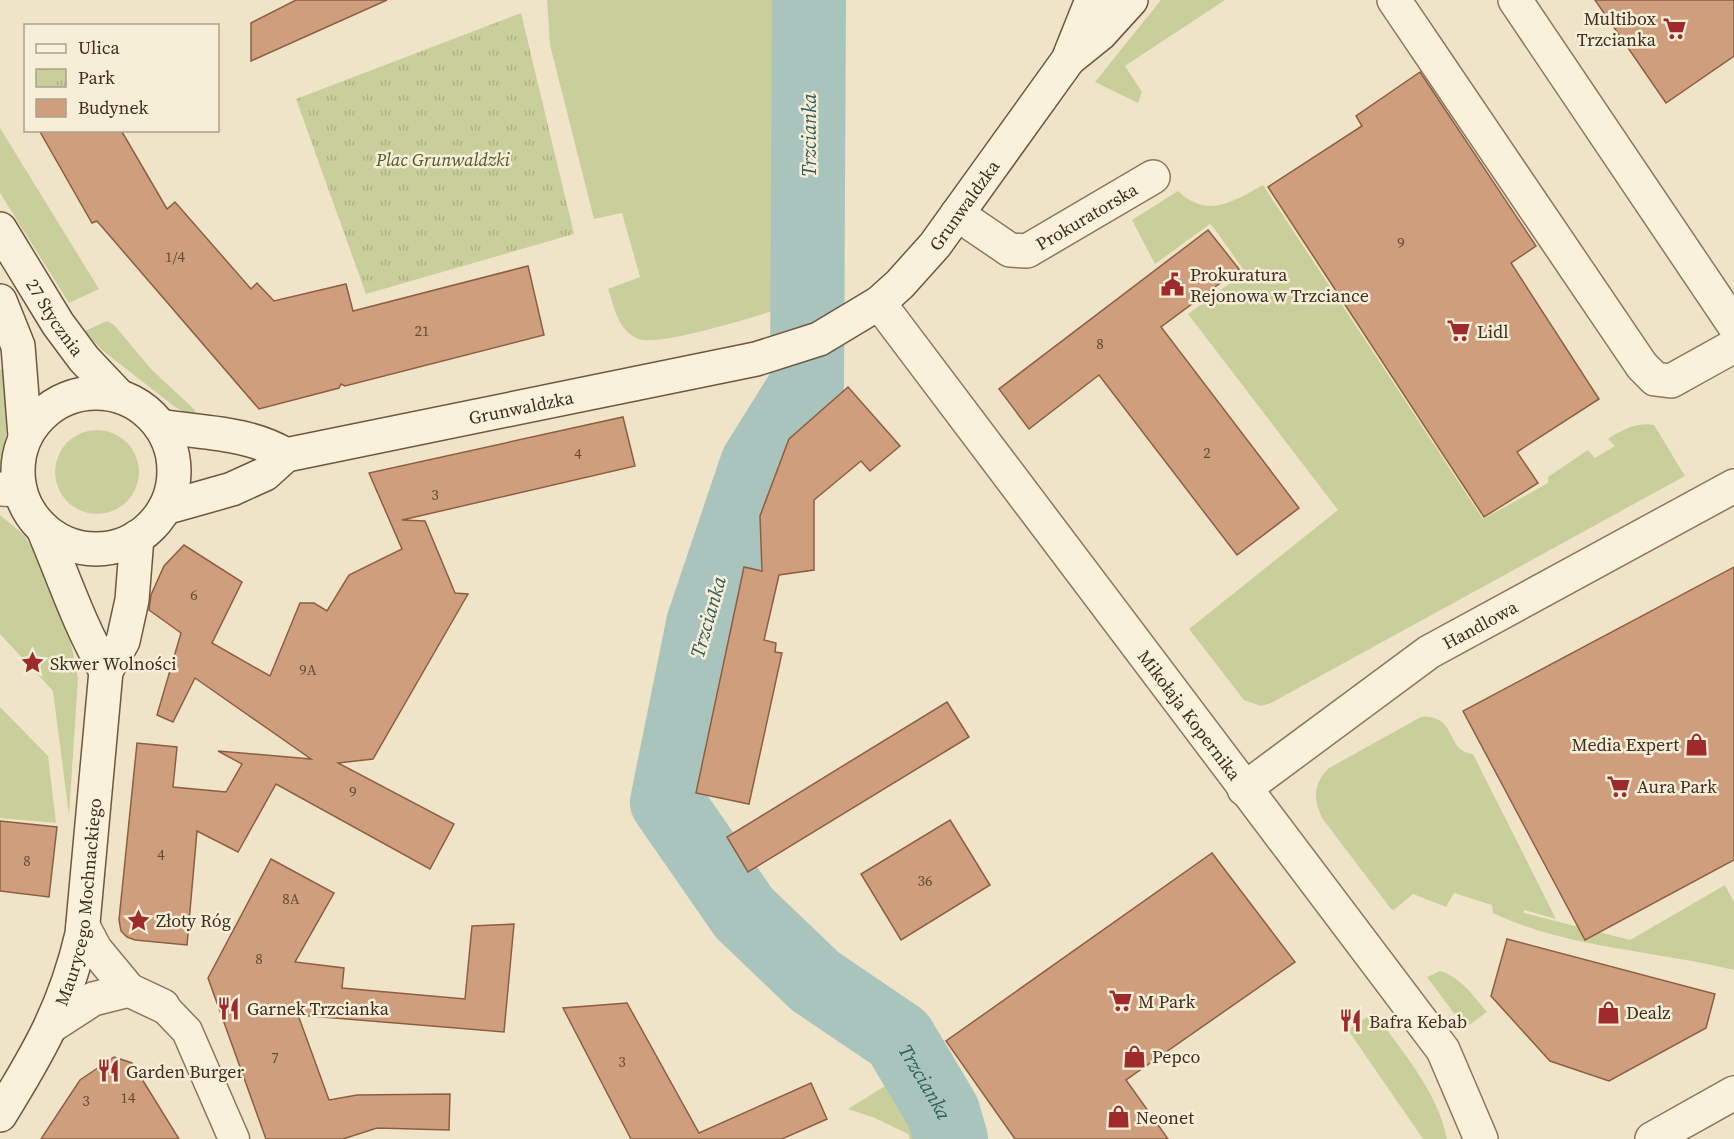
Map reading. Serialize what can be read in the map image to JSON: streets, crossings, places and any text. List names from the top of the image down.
{
  "streets": {
    "street": [
      "Grunwaldzka",
      "Prokuratorska",
      "27 Stycznia",
      "Handlowa",
      "Mikołaja Kopernika",
      "Maurycego Mochnackiego"
    ]
  },
  "crossings": [
    ["Grunwaldzka", "Prokuratorska"],
    ["Grunwaldzka", "27 Stycznia"],
    ["Grunwaldzka", "Mikołaja Kopernika"],
    ["Grunwaldzka", "Maurycego Mochnackiego"],
    ["27 Stycznia", "Maurycego Mochnackiego"],
    ["Handlowa", "Mikołaja Kopernika"]
  ],
  "water": ["Trzcianka"],
  "parks": ["Plac Grunwaldzki"],
  "places": {
    "supermarket": [
      "Multibox Trzcianka",
      "Lidl",
      "Aura Park",
      "M Park"
    ],
    "public building": ["Prokuratura Rejonowa w Trzciance"],
    "place": ["Skwer Wolności", "Złoty Róg"],
    "shop": [
      "Media Expert",
      "Dealz",
      "Pepco",
      "Neonet"
    ],
    "restaurant": ["Garnek Trzcianka", "Bafra Kebab", "Garden Burger"]
  },
  "house_numbers": [
    "9",
    "1/4",
    "21",
    "8",
    "2",
    "4",
    "3",
    "6",
    "9A",
    "9",
    "4",
    "8",
    "36",
    "8A",
    "8",
    "7",
    "3",
    "14",
    "3"
  ],
  "legend": ["Ulica", "Park", "Budynek"]
}
